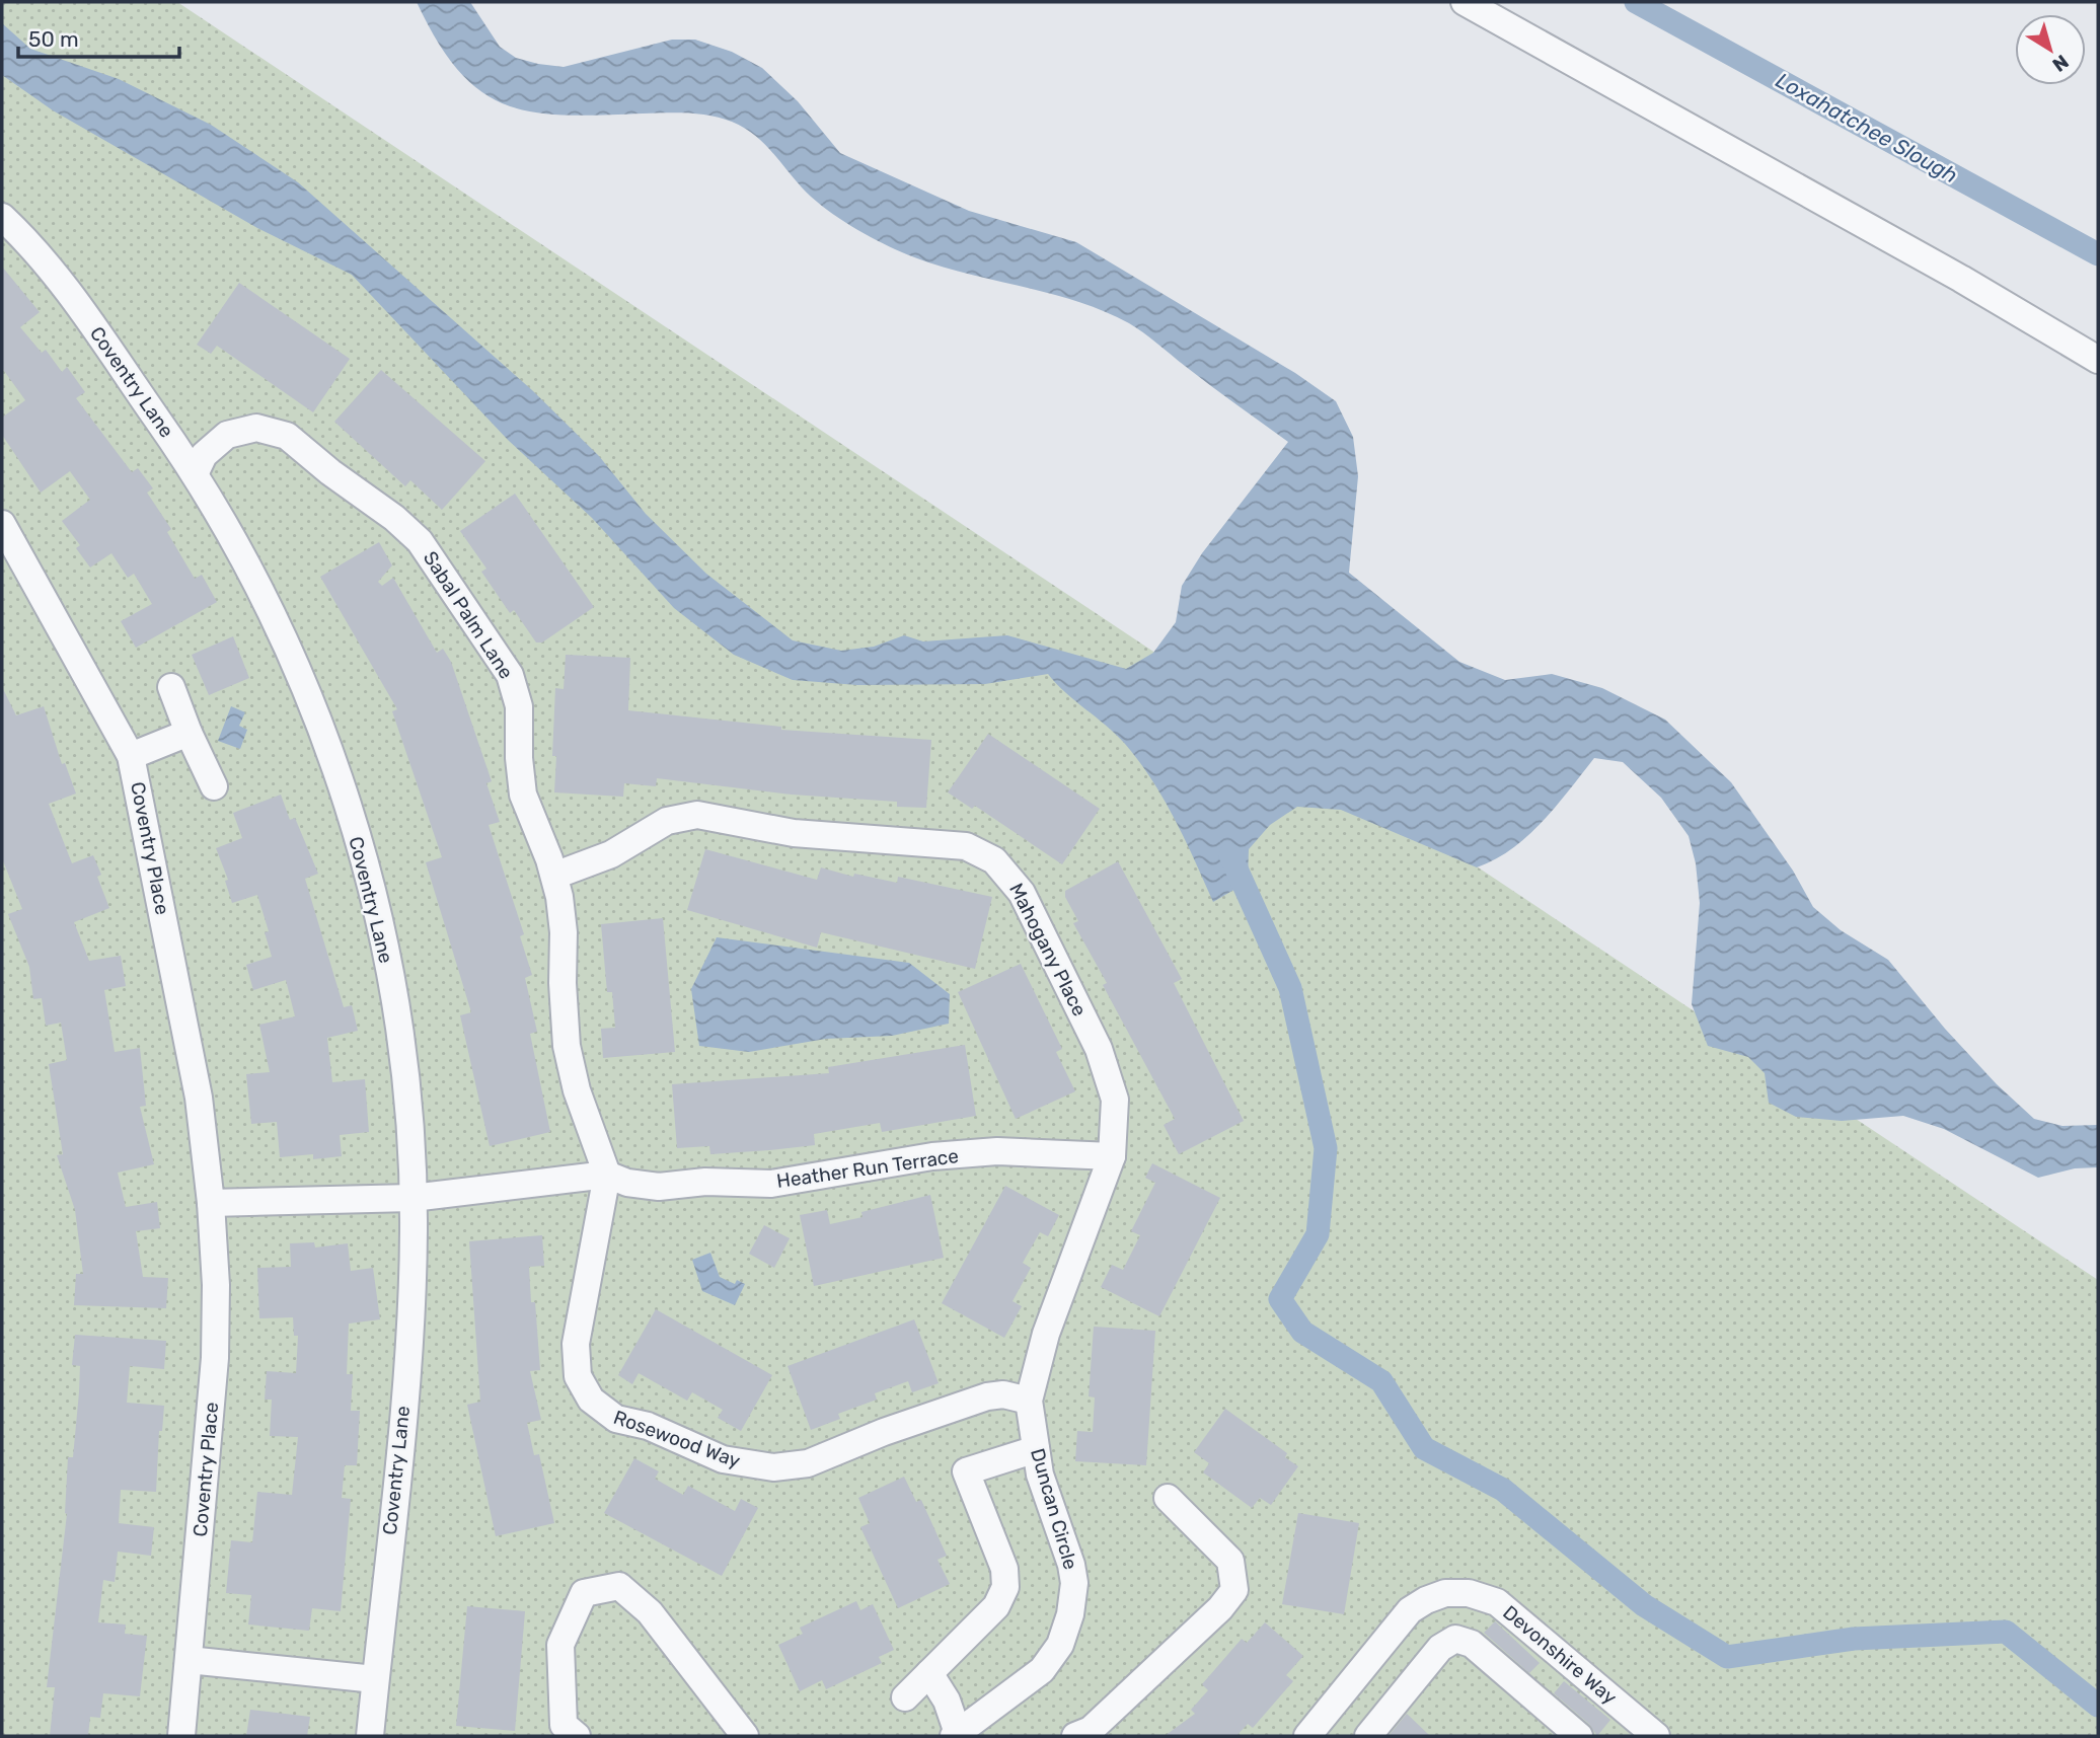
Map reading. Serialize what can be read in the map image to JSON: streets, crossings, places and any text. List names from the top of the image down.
{
  "streets": {
    "street": [
      "Coventry Lane",
      "Sabal Palm Lane",
      "Coventry Place",
      "Mahogany Place",
      "Heather Run Terrace",
      "Rosewood Way",
      "Duncan Circle",
      "Devonshire Way"
    ]
  },
  "crossings": [
    ["Coventry Lane", "Sabal Palm Lane"],
    ["Coventry Lane", "Heather Run Terrace"],
    ["Sabal Palm Lane", "Mahogany Place"],
    ["Sabal Palm Lane", "Heather Run Terrace"],
    ["Sabal Palm Lane", "Rosewood Way"],
    ["Mahogany Place", "Heather Run Terrace"],
    ["Mahogany Place", "Rosewood Way"],
    ["Mahogany Place", "Duncan Circle"],
    ["Heather Run Terrace", "Rosewood Way"],
    ["Rosewood Way", "Duncan Circle"]
  ],
  "water": ["Loxahatchee Slough"],
  "scale_bar": "50 m",
  "north": "bottom right"
}
